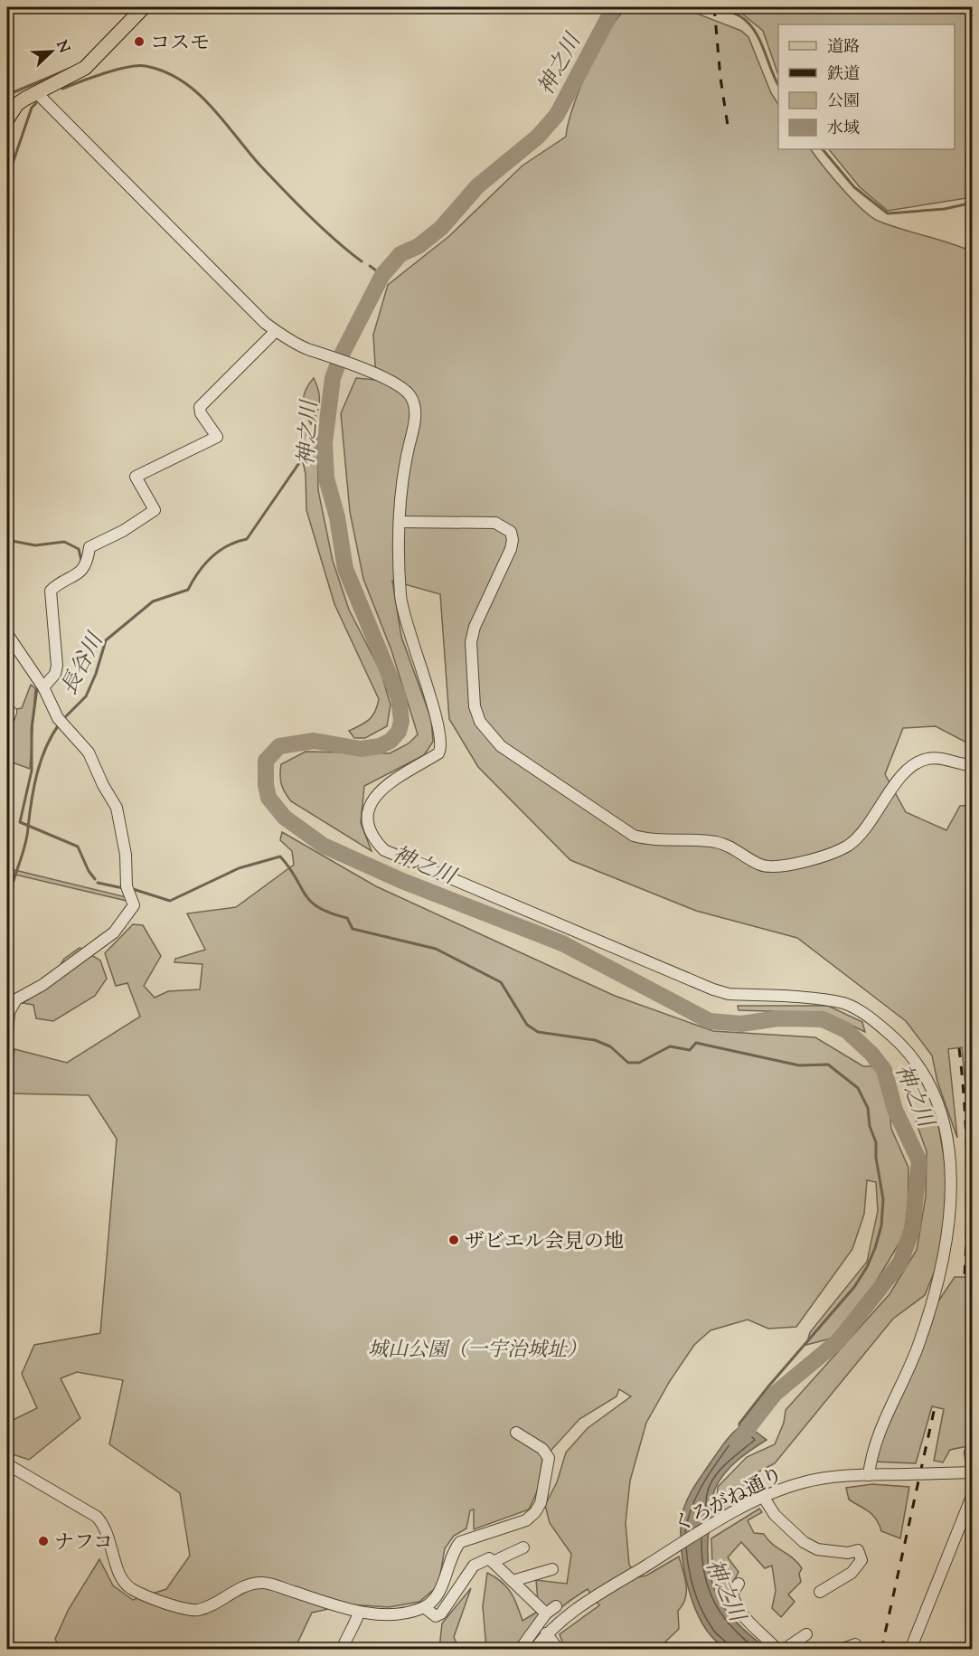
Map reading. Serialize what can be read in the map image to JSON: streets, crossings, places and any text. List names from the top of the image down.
{
  "streets": {
    "street": ["くろがね通り"]
  },
  "water": ["神之川", "長谷川"],
  "parks": ["城山公園（一宇治城址）"],
  "places": ["コスモ", "ザビエル会見の地", "ナフコ"],
  "legend": [
    "道路",
    "鉄道",
    "公園",
    "水域"
  ],
  "north": "top right"
}
